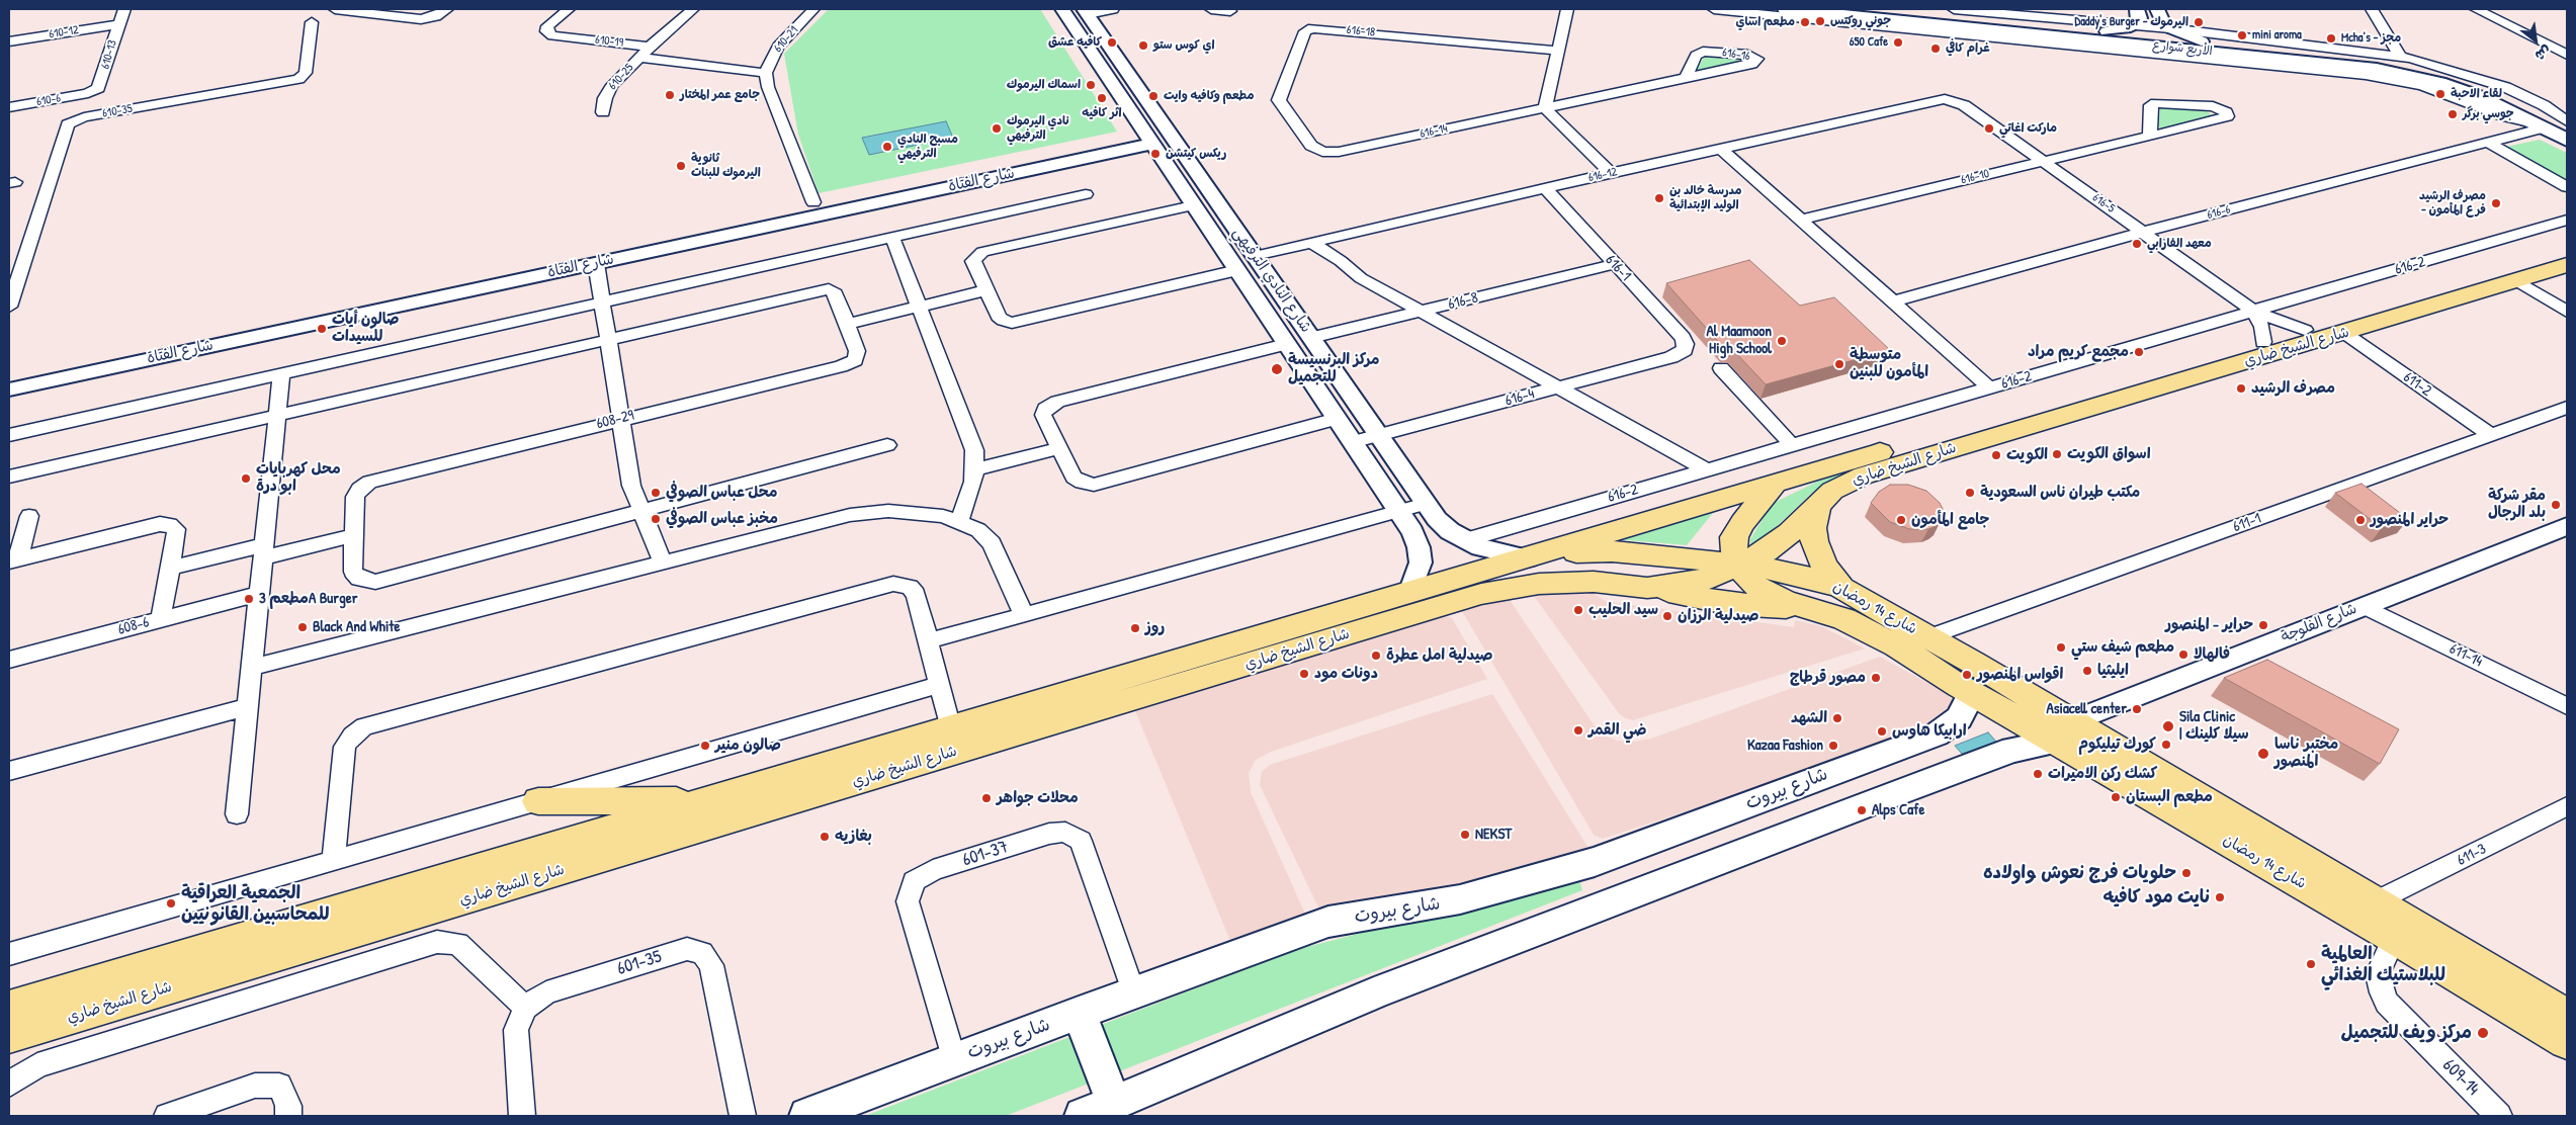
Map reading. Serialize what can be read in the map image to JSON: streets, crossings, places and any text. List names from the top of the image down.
{
  "streets": {
    "main road": [
      "الأربع شوارع",
      "شارع الشيخ ضاري",
      "شارع 14 رمضان",
      "شارع بيروت"
    ],
    "street": [
      "616-18",
      "610-12",
      "610-21",
      "610-19",
      "610-13",
      "616-16",
      "610-25",
      "610-6",
      "610-35",
      "616-14",
      "616-12",
      "616-10",
      "شارع الفتاة",
      "616-5",
      "616-6",
      "616-2",
      "616-1",
      "شارع النادي الترفيهي",
      "616-8",
      "611-2",
      "616-4",
      "608-29",
      "611-1",
      "شارع الفلوجة",
      "608-6",
      "611-14",
      "601-37",
      "611-3",
      "601-35",
      "609-14"
    ]
  },
  "crossings": [
    ["616-18", "616-14"],
    ["610-12", "610-13"],
    ["610-19", "610-25"],
    ["الأربع شوارع", "616-6"],
    ["610-13", "610-6"],
    ["616-16", "616-14"],
    ["616-12", "616-5"],
    ["616-12", "616-1"],
    ["616-12", "شارع النادي الترفيهي"],
    ["616-10", "616-5"],
    ["شارع الفتاة", "شارع النادي الترفيهي"],
    ["616-5", "616-6"],
    ["616-5", "616-2"],
    ["616-5", "شارع الشيخ ضاري"],
    ["616-2", "شارع النادي الترفيهي"],
    ["616-1", "616-8"],
    ["616-1", "616-4"],
    ["شارع النادي الترفيهي", "616-8"],
    ["شارع النادي الترفيهي", "شارع الشيخ ضاري"],
    ["شارع النادي الترفيهي", "616-4"],
    ["شارع النادي الترفيهي", "شارع 14 رمضان"],
    ["شارع الشيخ ضاري", "611-2"],
    ["شارع الشيخ ضاري", "شارع 14 رمضان"],
    ["611-2", "611-1"],
    ["611-1", "شارع 14 رمضان"],
    ["شارع 14 رمضان", "شارع الفلوجة"],
    ["شارع 14 رمضان", "شارع بيروت"],
    ["شارع 14 رمضان", "611-3"],
    ["شارع 14 رمضان", "609-14"],
    ["شارع الفلوجة", "611-14"],
    ["شارع بيروت", "601-37"]
  ],
  "places": [
    "جوني روكتس",
    "مطعم اساي",
    "Daddy's Burger - اليرموك",
    "mini aroma",
    "Mcha’s - مجز",
    "كافيه عشق",
    "650 Cafe",
    "اي كوس ستو",
    "غرام كافي",
    "اسماك اليرموك",
    "لقاء الاحبة",
    "جامع عمر المختار",
    "مطعم وكافيه وايت",
    "اثر كافيه",
    "جوسي برگر",
    "نادي اليرموك الترفيهي",
    "ماركت اغاتي",
    "مسبح النادي الترفيهي",
    "ريكس كيتشن",
    "ثانوية اليرموك للبنات",
    "مدرسة خالد بن الوليد الإبتدائية",
    "مصرف الرشيد - فرع المأمون",
    "معهد الفارابي",
    "صالون أيات للسيدات",
    "Al Maamoon High School",
    "مجمع كريم مراد",
    "متوسطة المأمون للبنين",
    "مركز البرنسيسة للتجميل",
    "مصرف الرشيد",
    "اسواق الكويت",
    "الكويت",
    "محل كهربايات ابو درة",
    "محل عباس الصوفي",
    "مكتب طيران ناس السعودية",
    "مقر شركة بلد الرجال",
    "مخبز عباس الصوفي",
    "جامع المأمون",
    "حراير المنصور",
    "مطعم 3A Burger",
    "سيد الحليب",
    "صيدلية الرزان",
    "حراير - المنصور",
    "Black And White",
    "روز",
    "مطعم شيف ستي",
    "فالهالا",
    "صيدلية امل عطرة",
    "ايليثيا",
    "دونات مود",
    "اقواس المنصور",
    "مصور قرطاج",
    "Asiacell center",
    "الشهد",
    "Sila Clinic | سيلا كلينك",
    "ضي القمر",
    "ارابيكا هاوس",
    "كورك تيليكوم",
    "صالون منير",
    "Kazaa Fashion",
    "مختبر ناسا المنصور",
    "كشك ركن الاميرات",
    "مطعم البستان",
    "محلات جواهر",
    "Alps Cafe",
    "NEKST",
    "بغازيه",
    "حلويات فرج نعوش واولاده",
    "نايت مود كافيه",
    "الجمعية العراقية للمحاسبين القانونيين",
    "العالمية للبلاستيك الغذائي",
    "مركز ويف للتجميل"
  ],
  "north": "bottom right"
}
